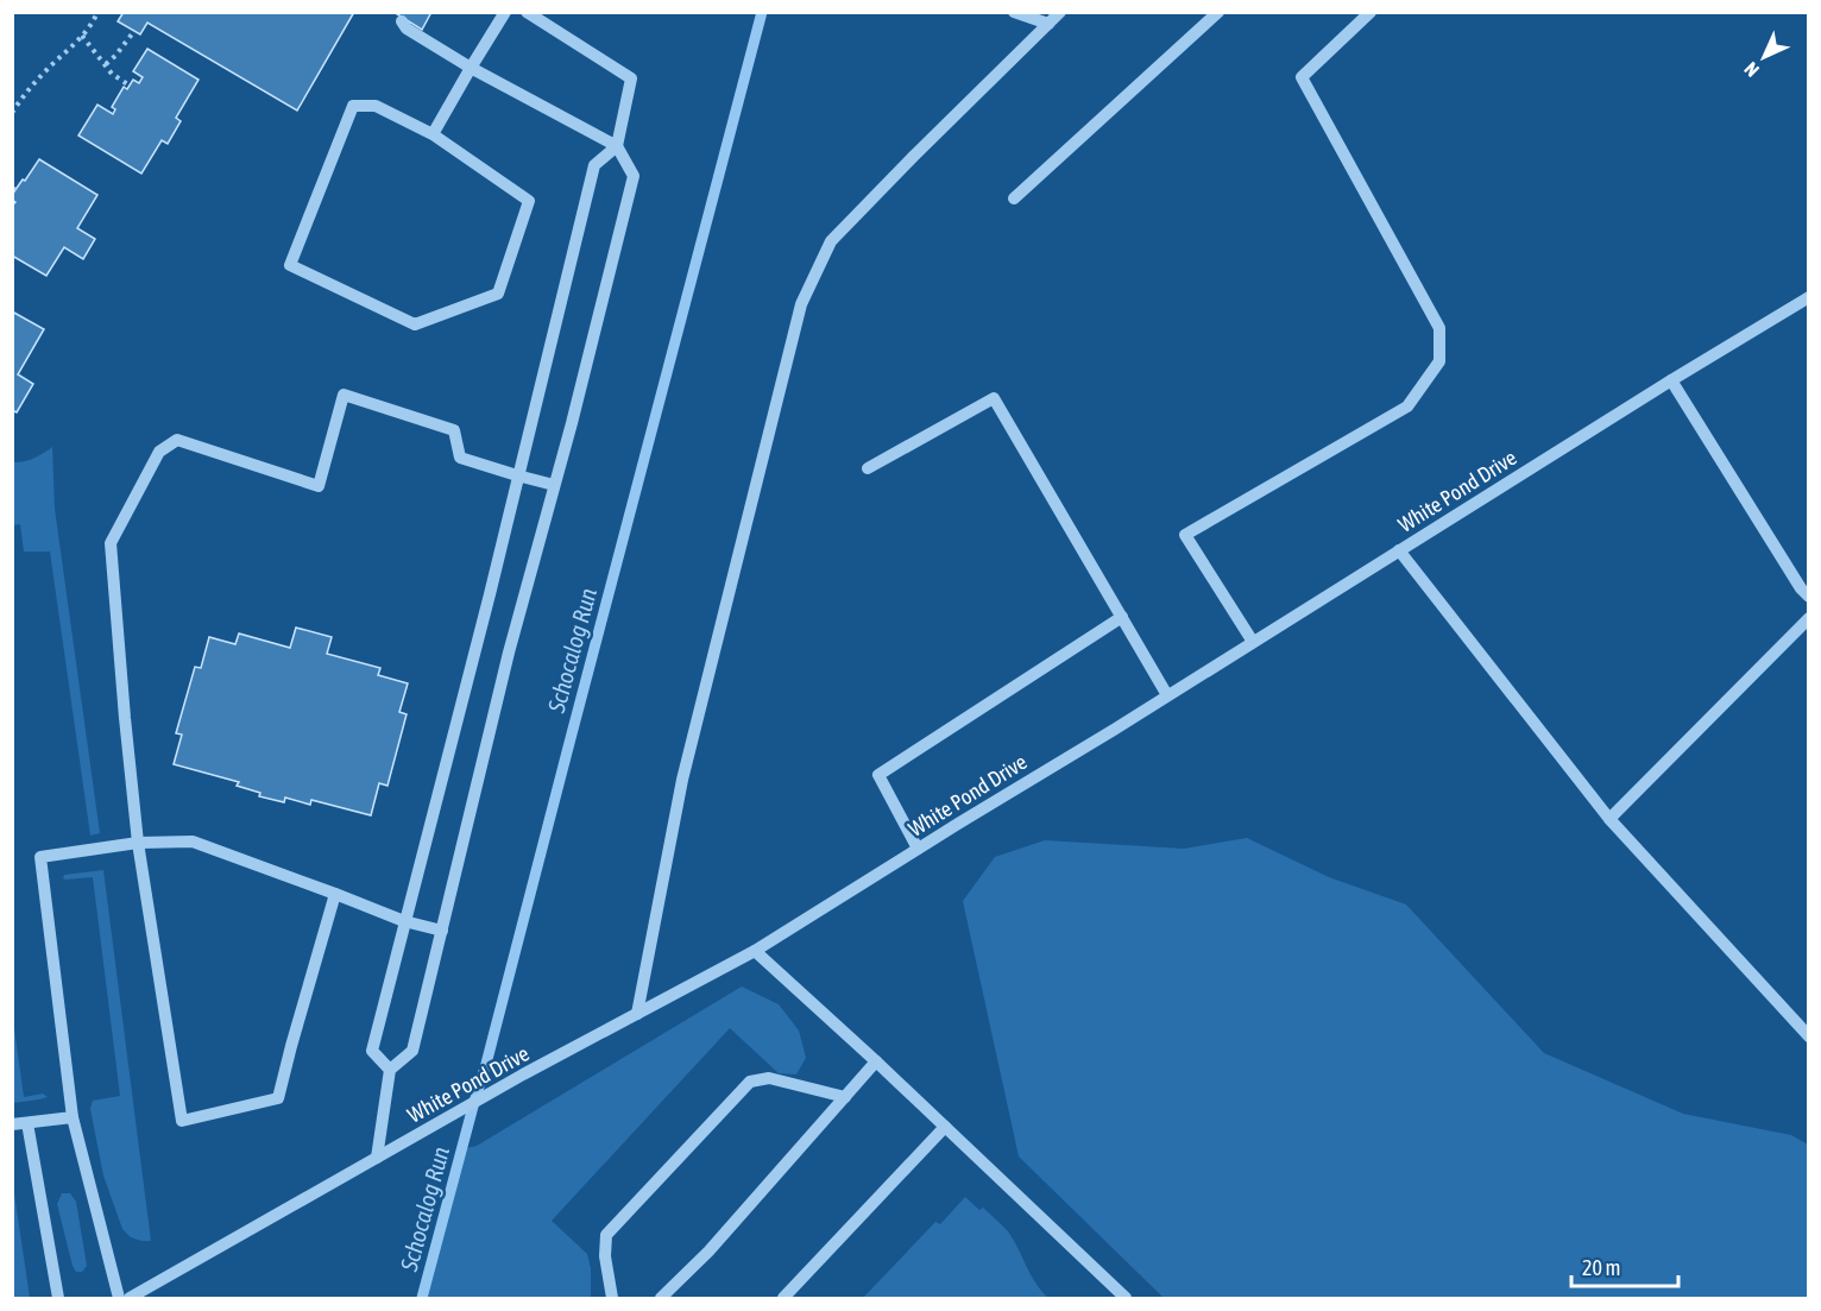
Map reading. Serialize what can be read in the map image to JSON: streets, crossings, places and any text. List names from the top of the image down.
{
  "streets": {
    "street": ["White Pond Drive"]
  },
  "water": ["Schocalog Run"],
  "scale_bar": "20 m",
  "north": "bottom left"
}
